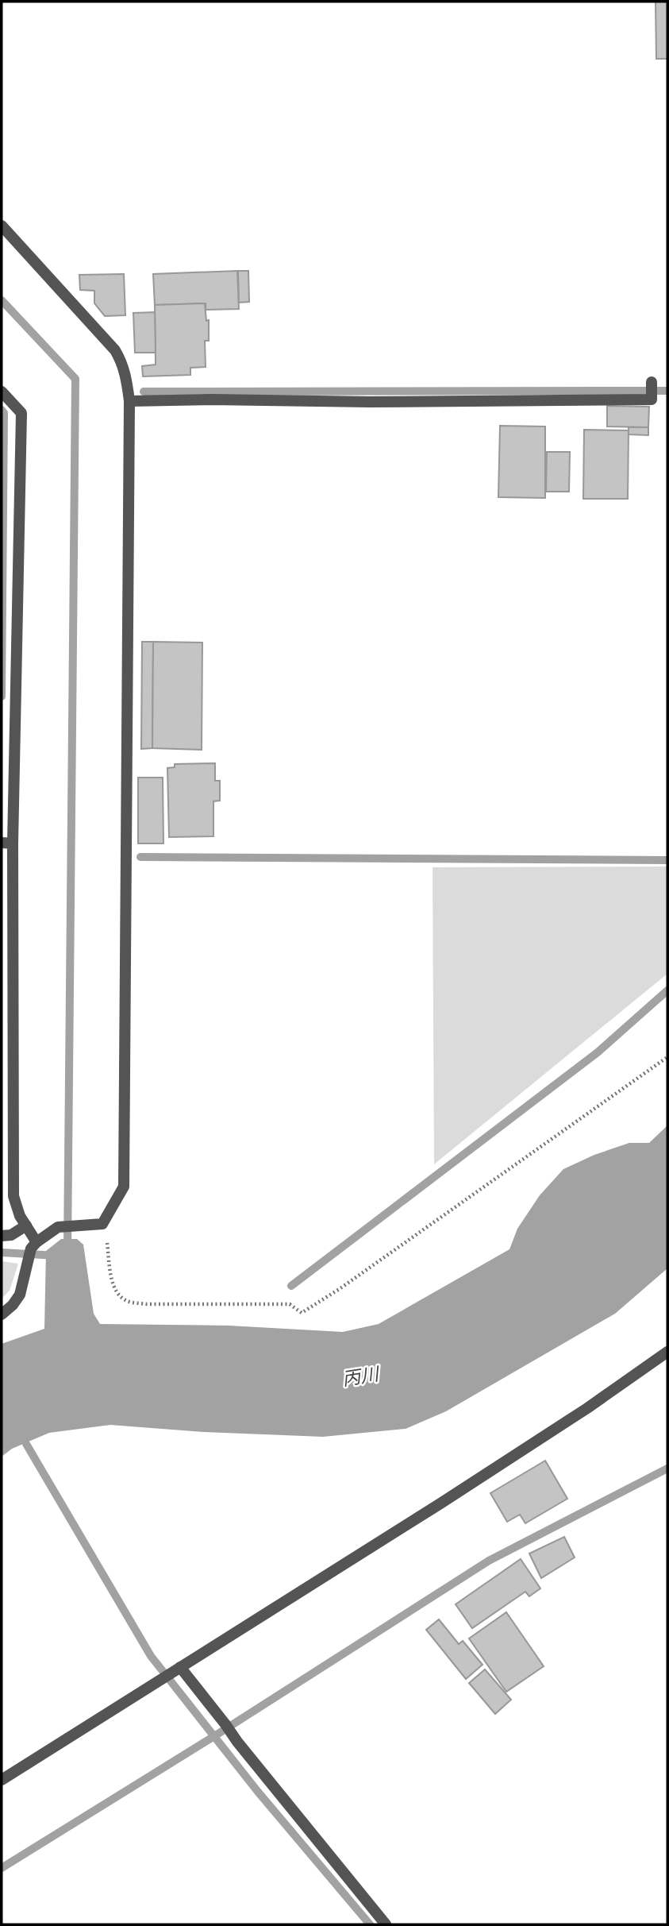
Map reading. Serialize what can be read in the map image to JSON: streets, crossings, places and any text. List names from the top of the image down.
{
  "water": ["丙川"]
}
